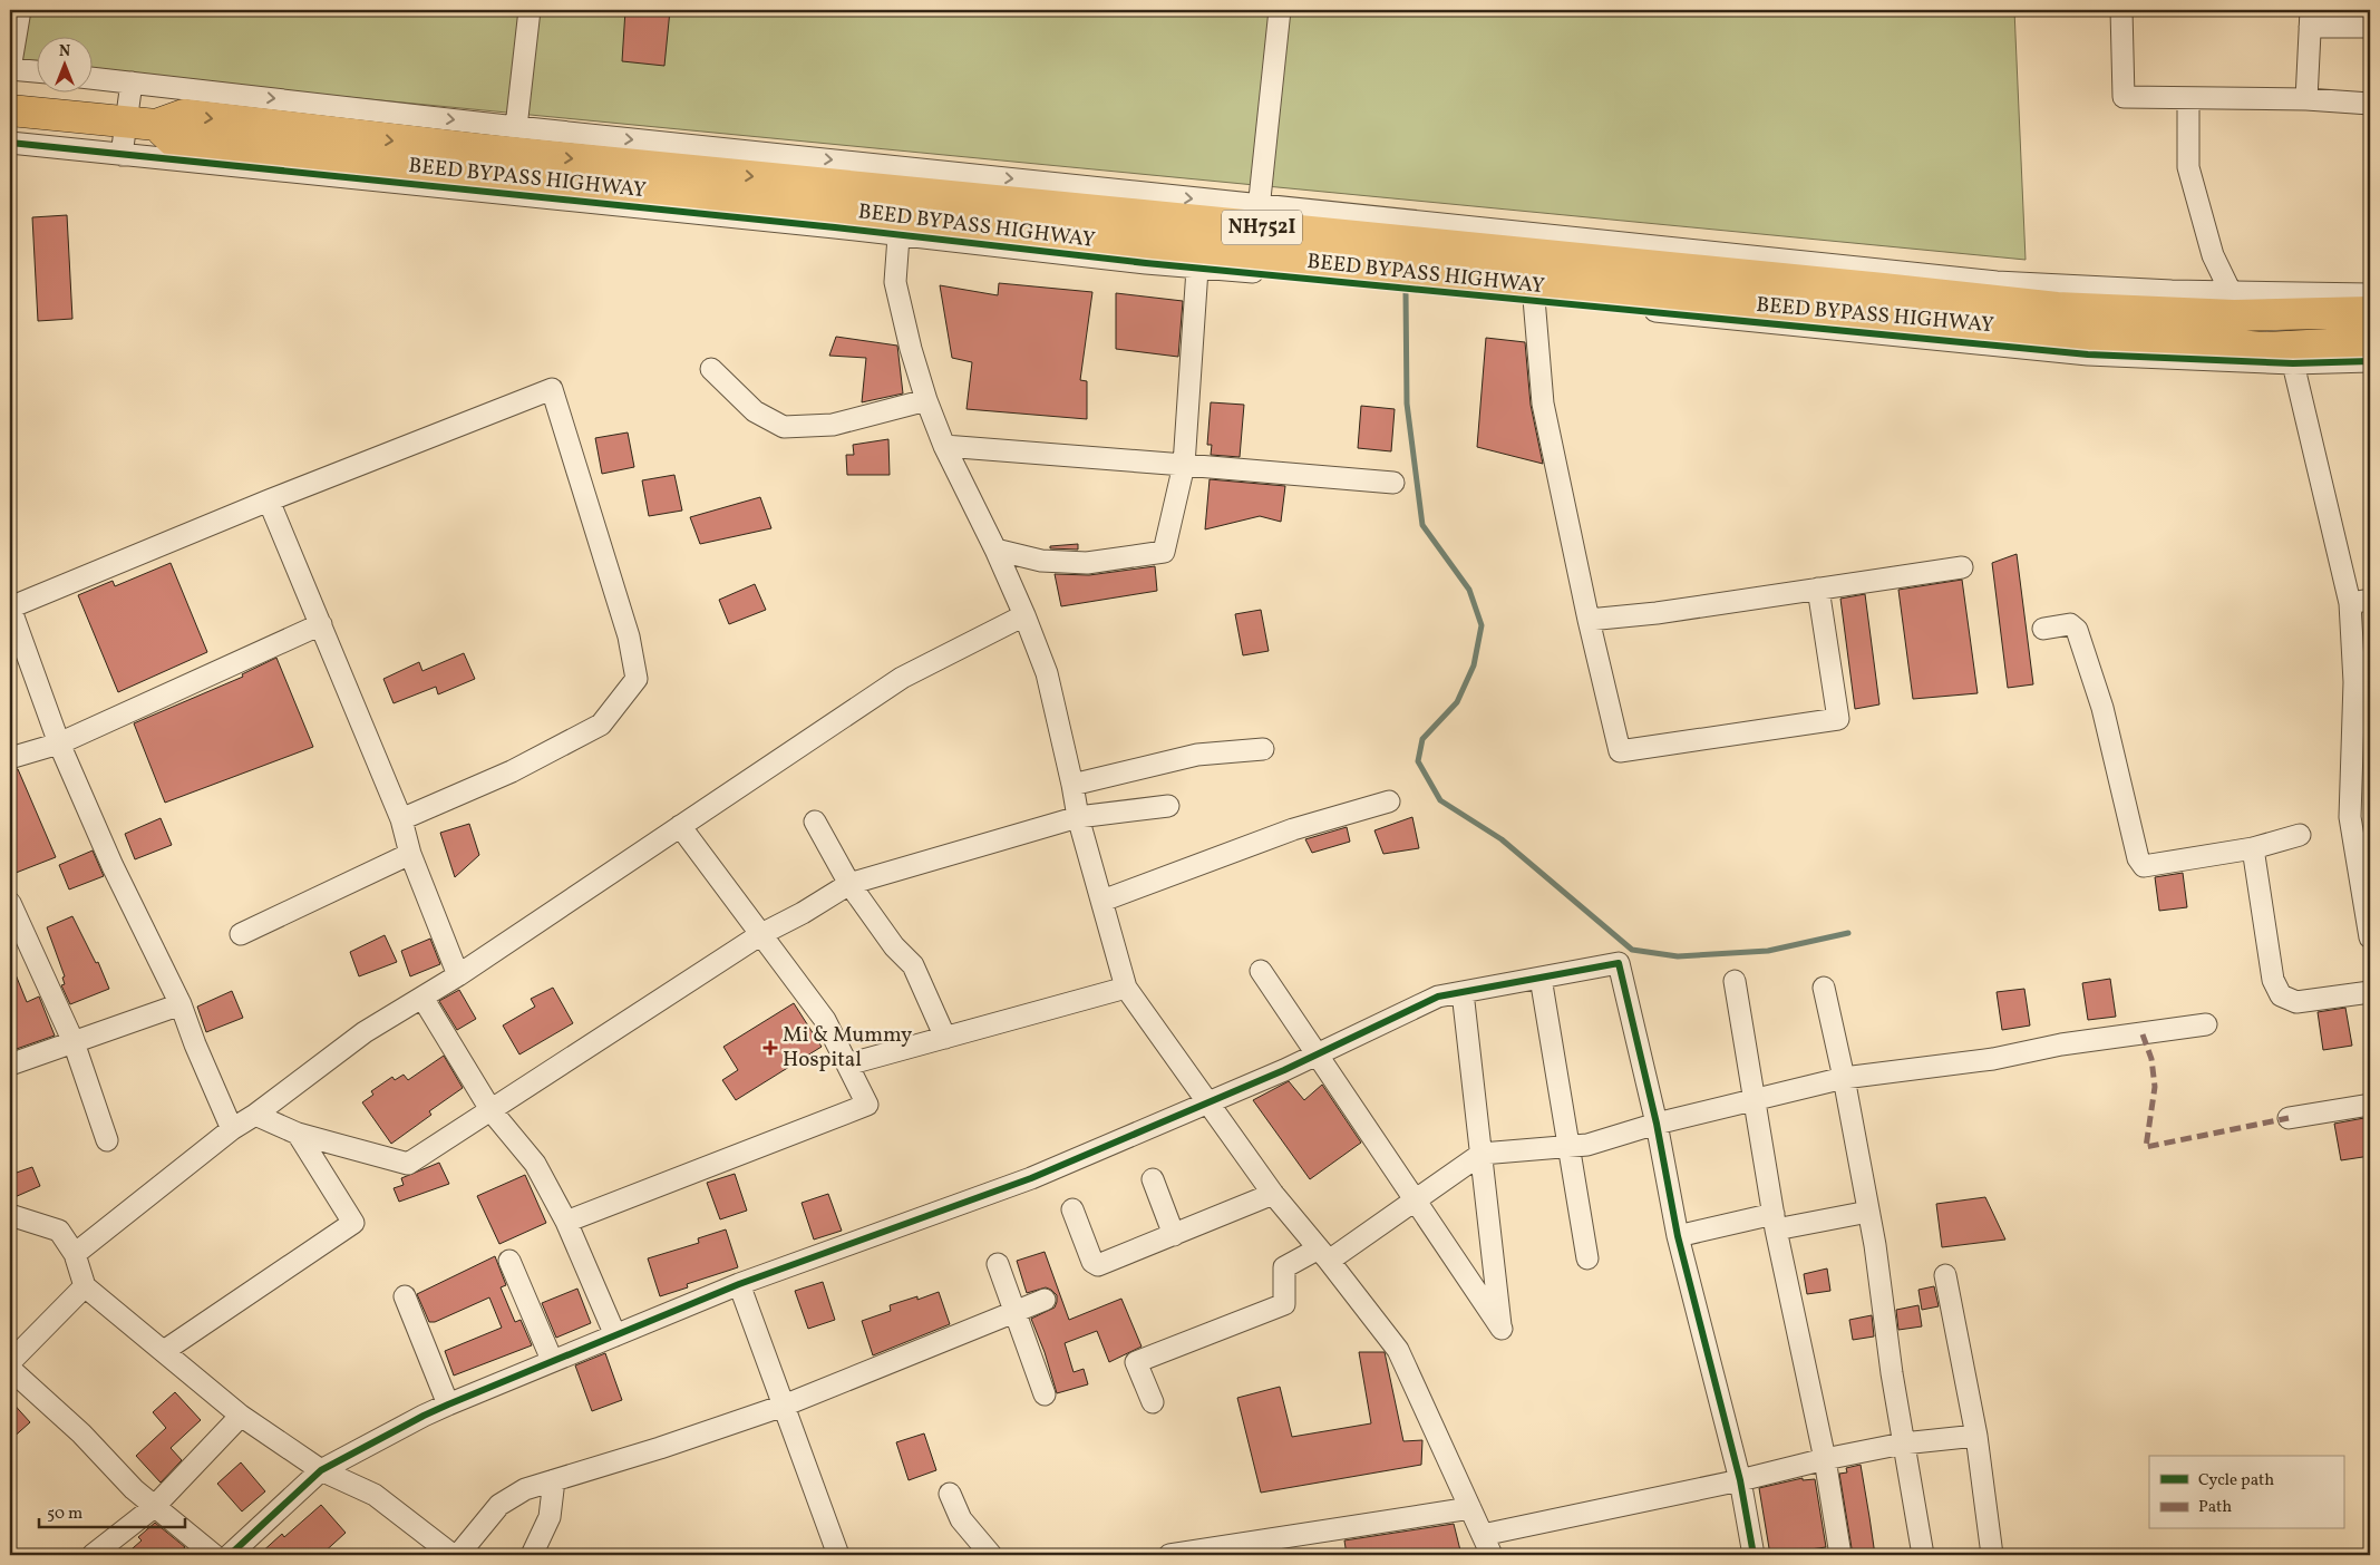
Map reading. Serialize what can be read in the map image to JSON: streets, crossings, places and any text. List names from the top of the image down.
{
  "streets": {
    "highway": ["BEED BYPASS HIGHWAY", "NH752I"]
  },
  "places": {
    "health": ["Mi & Mummy Hospital"]
  },
  "legend": ["Cycle path", "Path"],
  "scale_bar": "50 m",
  "north": "top"
}
